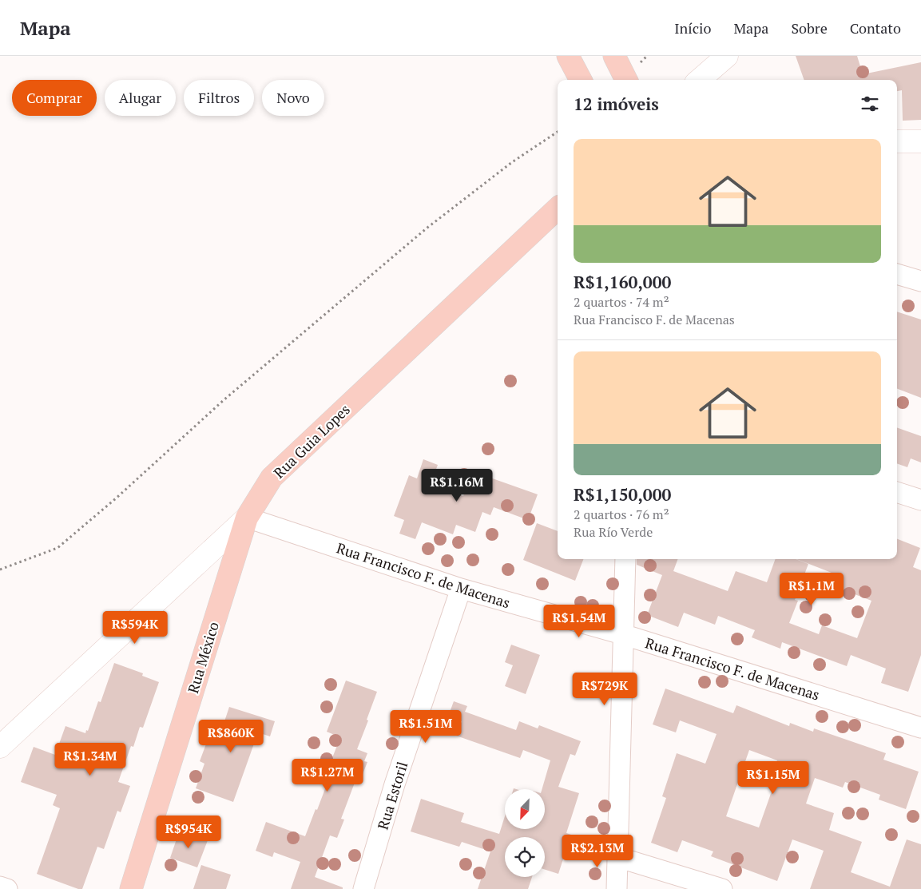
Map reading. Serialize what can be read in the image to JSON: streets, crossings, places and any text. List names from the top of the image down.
{
  "streets": {
    "main road": ["Rua Guia Lopes", "Rua México"],
    "street": ["Rua Francisco F. de Macenas", "Rua Estoril"]
  },
  "crossings": [
    ["Rua Guia Lopes", "Rua Francisco F. de Macenas"],
    ["Rua Guia Lopes", "Rua México"],
    ["Rua Francisco F. de Macenas", "Rua México"],
    ["Rua Francisco F. de Macenas", "Rua Estoril"]
  ],
  "north": "bottom left",
  "page": {
    "header": "Mapa",
    "nav": [
      "Início",
      "Mapa",
      "Sobre",
      "Contato"
    ],
    "chip": [
      "Comprar",
      "Alugar",
      "Filtros",
      "Novo"
    ],
    "heading": "12 imóveis",
    "list": [
      {
        "name": "R$1,160,000",
        "note": "2 quartos · 74 m² · Rua Francisco F. de Macenas"
      },
      {
        "name": "R$1,150,000",
        "note": "2 quartos · 76 m² · Rua Río Verde"
      }
    ],
    "price": [
      "R$1.16M",
      "R$1.1M",
      "R$1.54M",
      "R$594K",
      "R$729K",
      "R$1.51M",
      "R$860K",
      "R$1.34M",
      "R$1.27M",
      "R$1.15M",
      "R$954K",
      "R$2.13M"
    ]
  }
}
